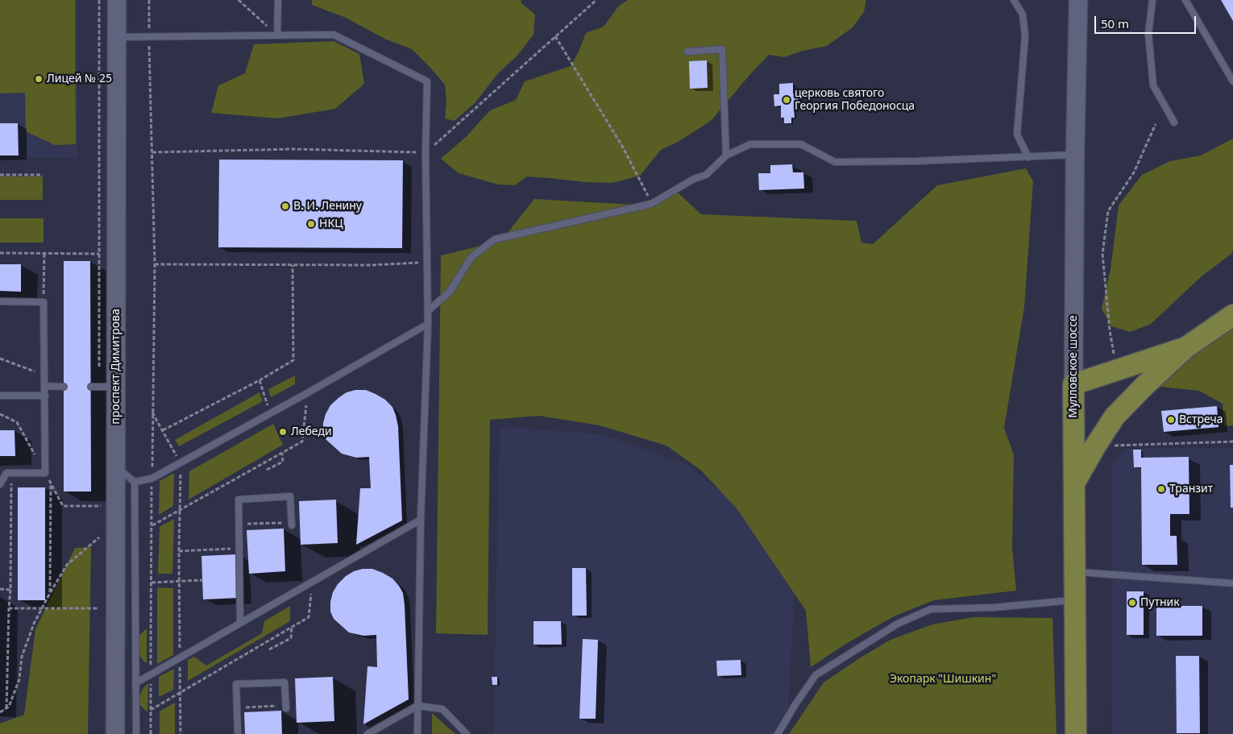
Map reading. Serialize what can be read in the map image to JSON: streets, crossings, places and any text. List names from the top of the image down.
{
  "streets": {
    "highway": ["Мулловское шоссе"],
    "main road": ["проспект Димитрова"]
  },
  "parks": ["Экопарк \"Шишкин\""],
  "places": [
    "Лицей № 25",
    "церковь святого Георгия Победоносца",
    "В. И. Ленину",
    "НКЦ",
    "Встреча",
    "Лебеди",
    "Транзит",
    "Путник"
  ],
  "scale_bar": "50 m"
}
